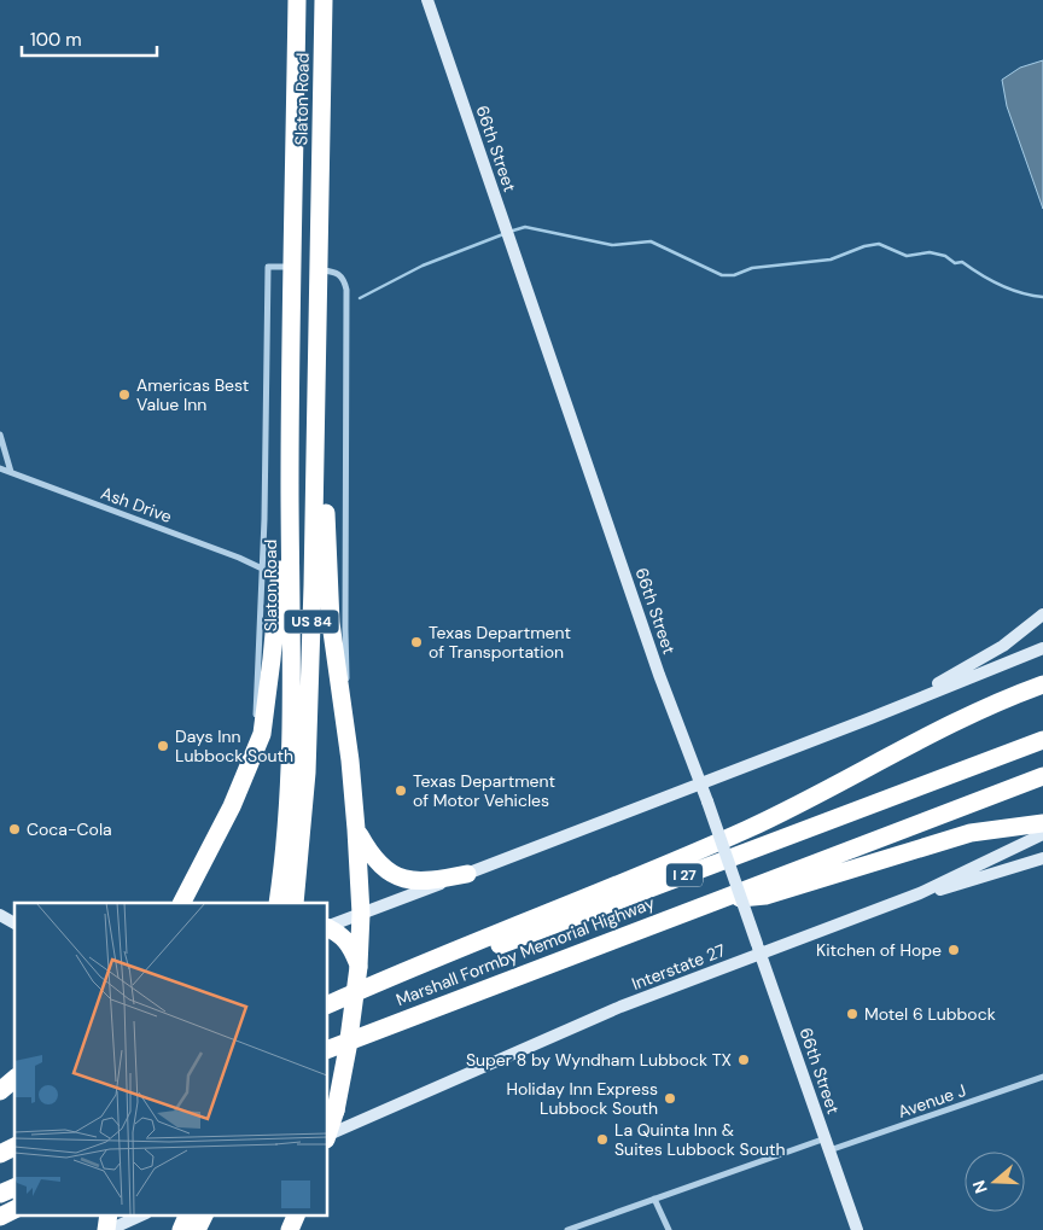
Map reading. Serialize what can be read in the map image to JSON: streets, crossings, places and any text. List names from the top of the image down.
{
  "streets": {
    "highway": [
      "Slaton Road",
      "US 84",
      "I 27",
      "Marshall Formby Memorial Highway"
    ],
    "main road": ["66th Street", "Interstate 27"],
    "street": ["Ash Drive", "Avenue J"]
  },
  "crossings": [
    ["Slaton Road", "Ash Drive"],
    ["66th Street", "Interstate 27"],
    ["66th Street", "Avenue J"]
  ],
  "places": [
    "Americas Best Value Inn",
    "Texas Department of Transportation",
    "Days Inn Lubbock South",
    "Texas Department of Motor Vehicles",
    "Coca-Cola",
    "Kitchen of Hope",
    "Motel 6 Lubbock",
    "Super 8 by Wyndham Lubbock TX",
    "Holiday Inn Express Lubbock South",
    "La Quinta Inn & Suites Lubbock South"
  ],
  "scale_bar": "100 m",
  "north": "left"
}
